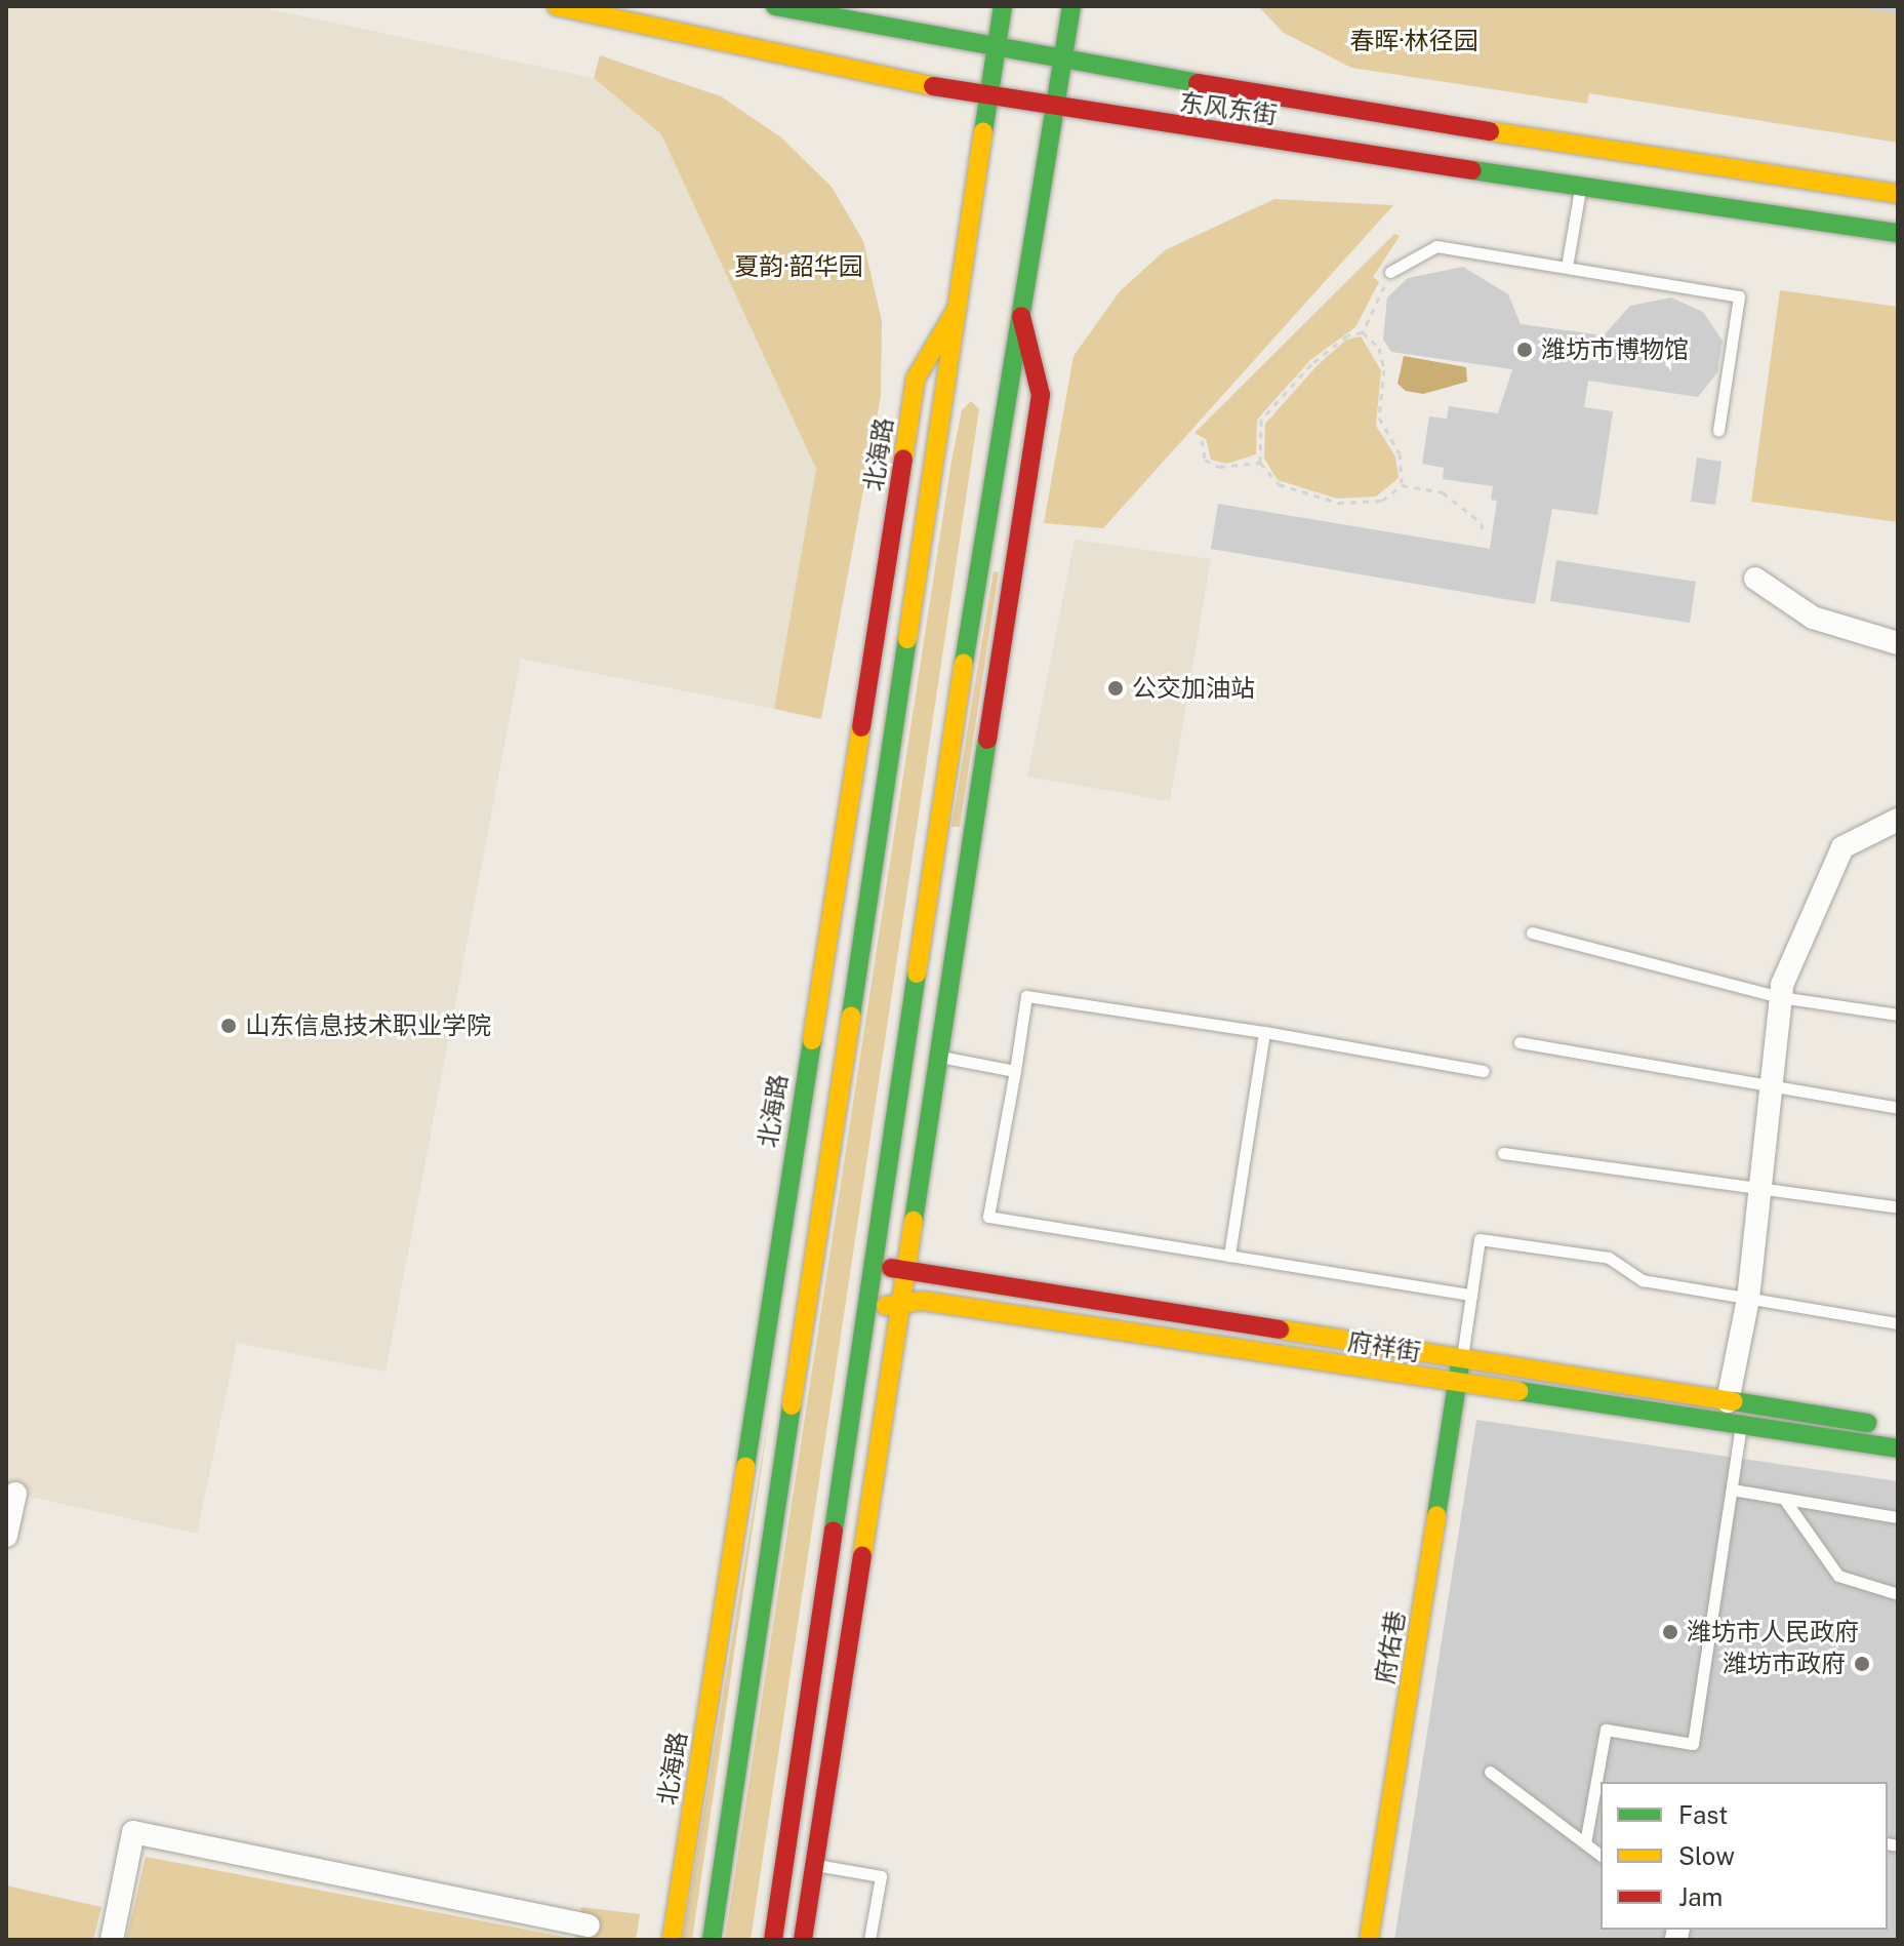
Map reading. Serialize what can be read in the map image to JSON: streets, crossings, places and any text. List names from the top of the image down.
{
  "streets": {
    "main road": [
      "东风东街",
      "北海路",
      "府祥街",
      "府佑巷"
    ]
  },
  "crossings": [
    ["东风东街", "北海路"],
    ["府祥街", "府佑巷"]
  ],
  "parks": ["春晖·林径园", "夏韵·韶华园"],
  "places": [
    "潍坊市博物馆",
    "公交加油站",
    "山东信息技术职业学院",
    "潍坊市人民政府",
    "潍坊市政府"
  ],
  "legend": ["Fast", "Slow", "Jam"]
}
